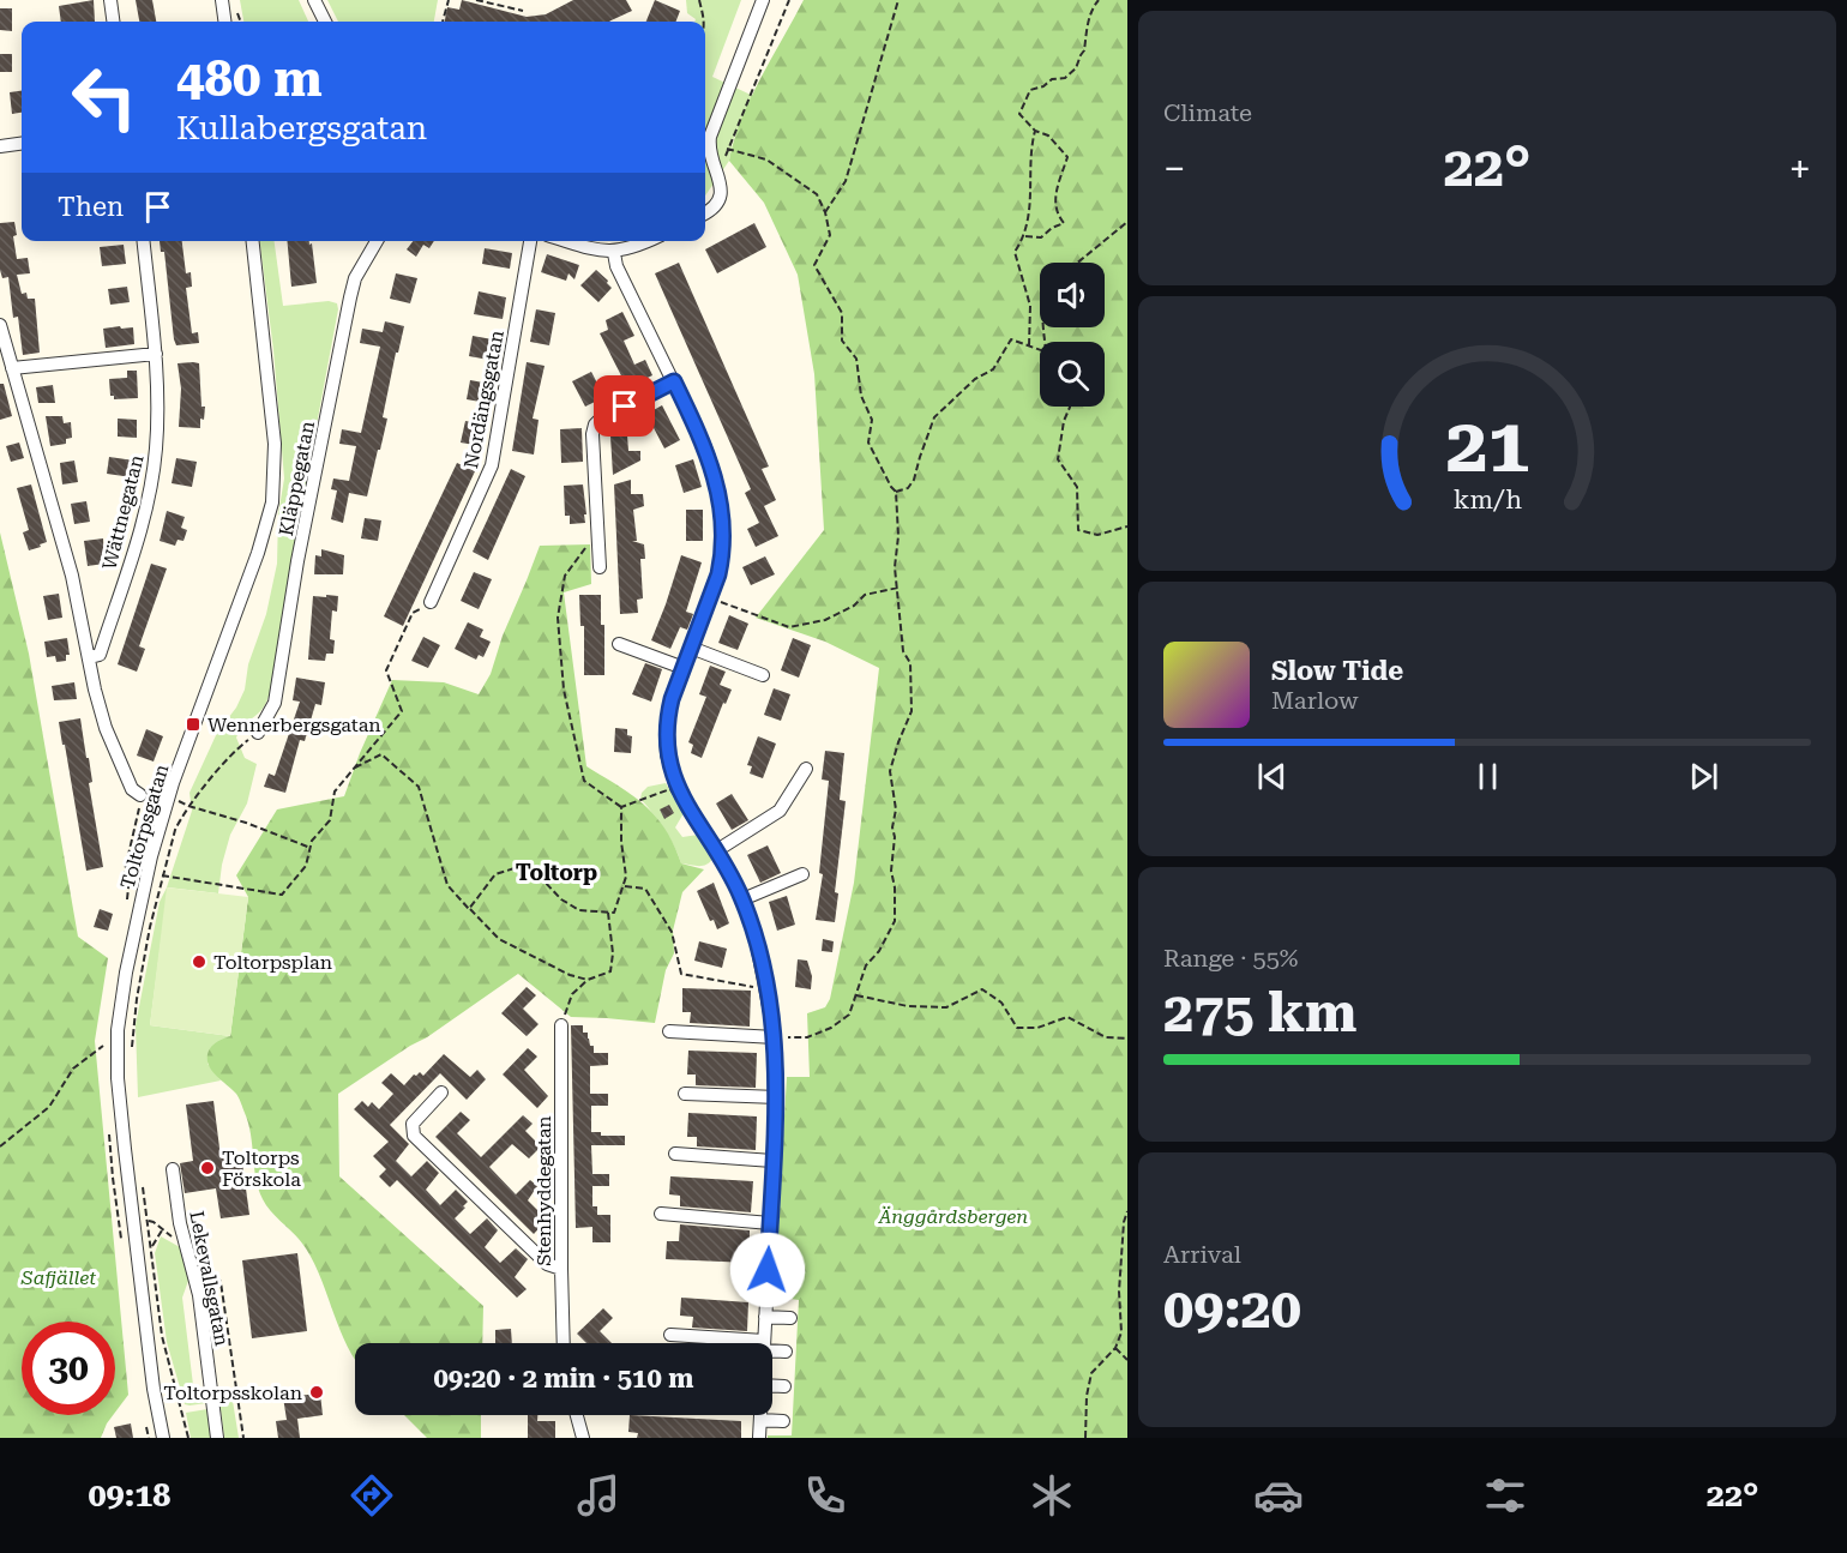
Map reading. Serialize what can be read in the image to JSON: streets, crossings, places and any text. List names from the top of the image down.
{
  "streets": {
    "street": [
      "Nordängsgatan",
      "Kläppegatan",
      "Wättnegatan",
      "Toltorpsgatan",
      "Stenhyddegatan",
      "Lekevallsgatan"
    ]
  },
  "districts": ["Toltorp"],
  "parks": ["Änggårdsbergen", "Safjället"],
  "places": {
    "transit": ["Wennerbergsgatan"],
    "other": ["Toltorpsplan", "Toltorps Förskola", "Toltorpsskolan"]
  },
  "page": {
    "tile": [
      "Climate",
      ["Range · 55%", "275 km"],
      ["Arrival", "09:20"]
    ],
    "turn": ["480 m", "Kullabergsgatan"],
    "heat": ["−", "22°", "+"],
    "then": "Then",
    "song": ["Slow Tide", "Marlow"],
    "limit": "30",
    "trip": "09:20 · 2 min · 510 m",
    "tabs": ["09:18", "22°"],
    "gauge": ["21", "km/h"]
  }
}
